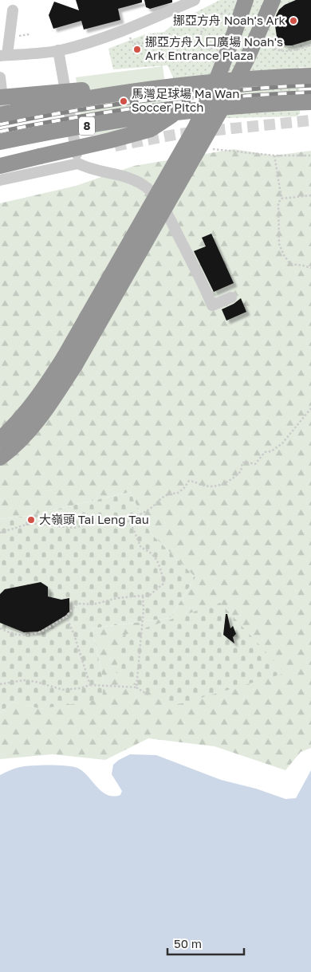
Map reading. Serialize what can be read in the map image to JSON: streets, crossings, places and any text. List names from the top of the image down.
{
  "streets": {
    "highway": ["8"]
  },
  "places": [
    "挪亞方舟 Noah's Ark",
    "挪亞方舟入口廣場 Noah's Ark Entrance Plaza",
    "馬灣足球場 Ma Wan Soccer Pitch",
    "大嶺頭 Tai Leng Tau"
  ],
  "scale_bar": "50 m"
}
